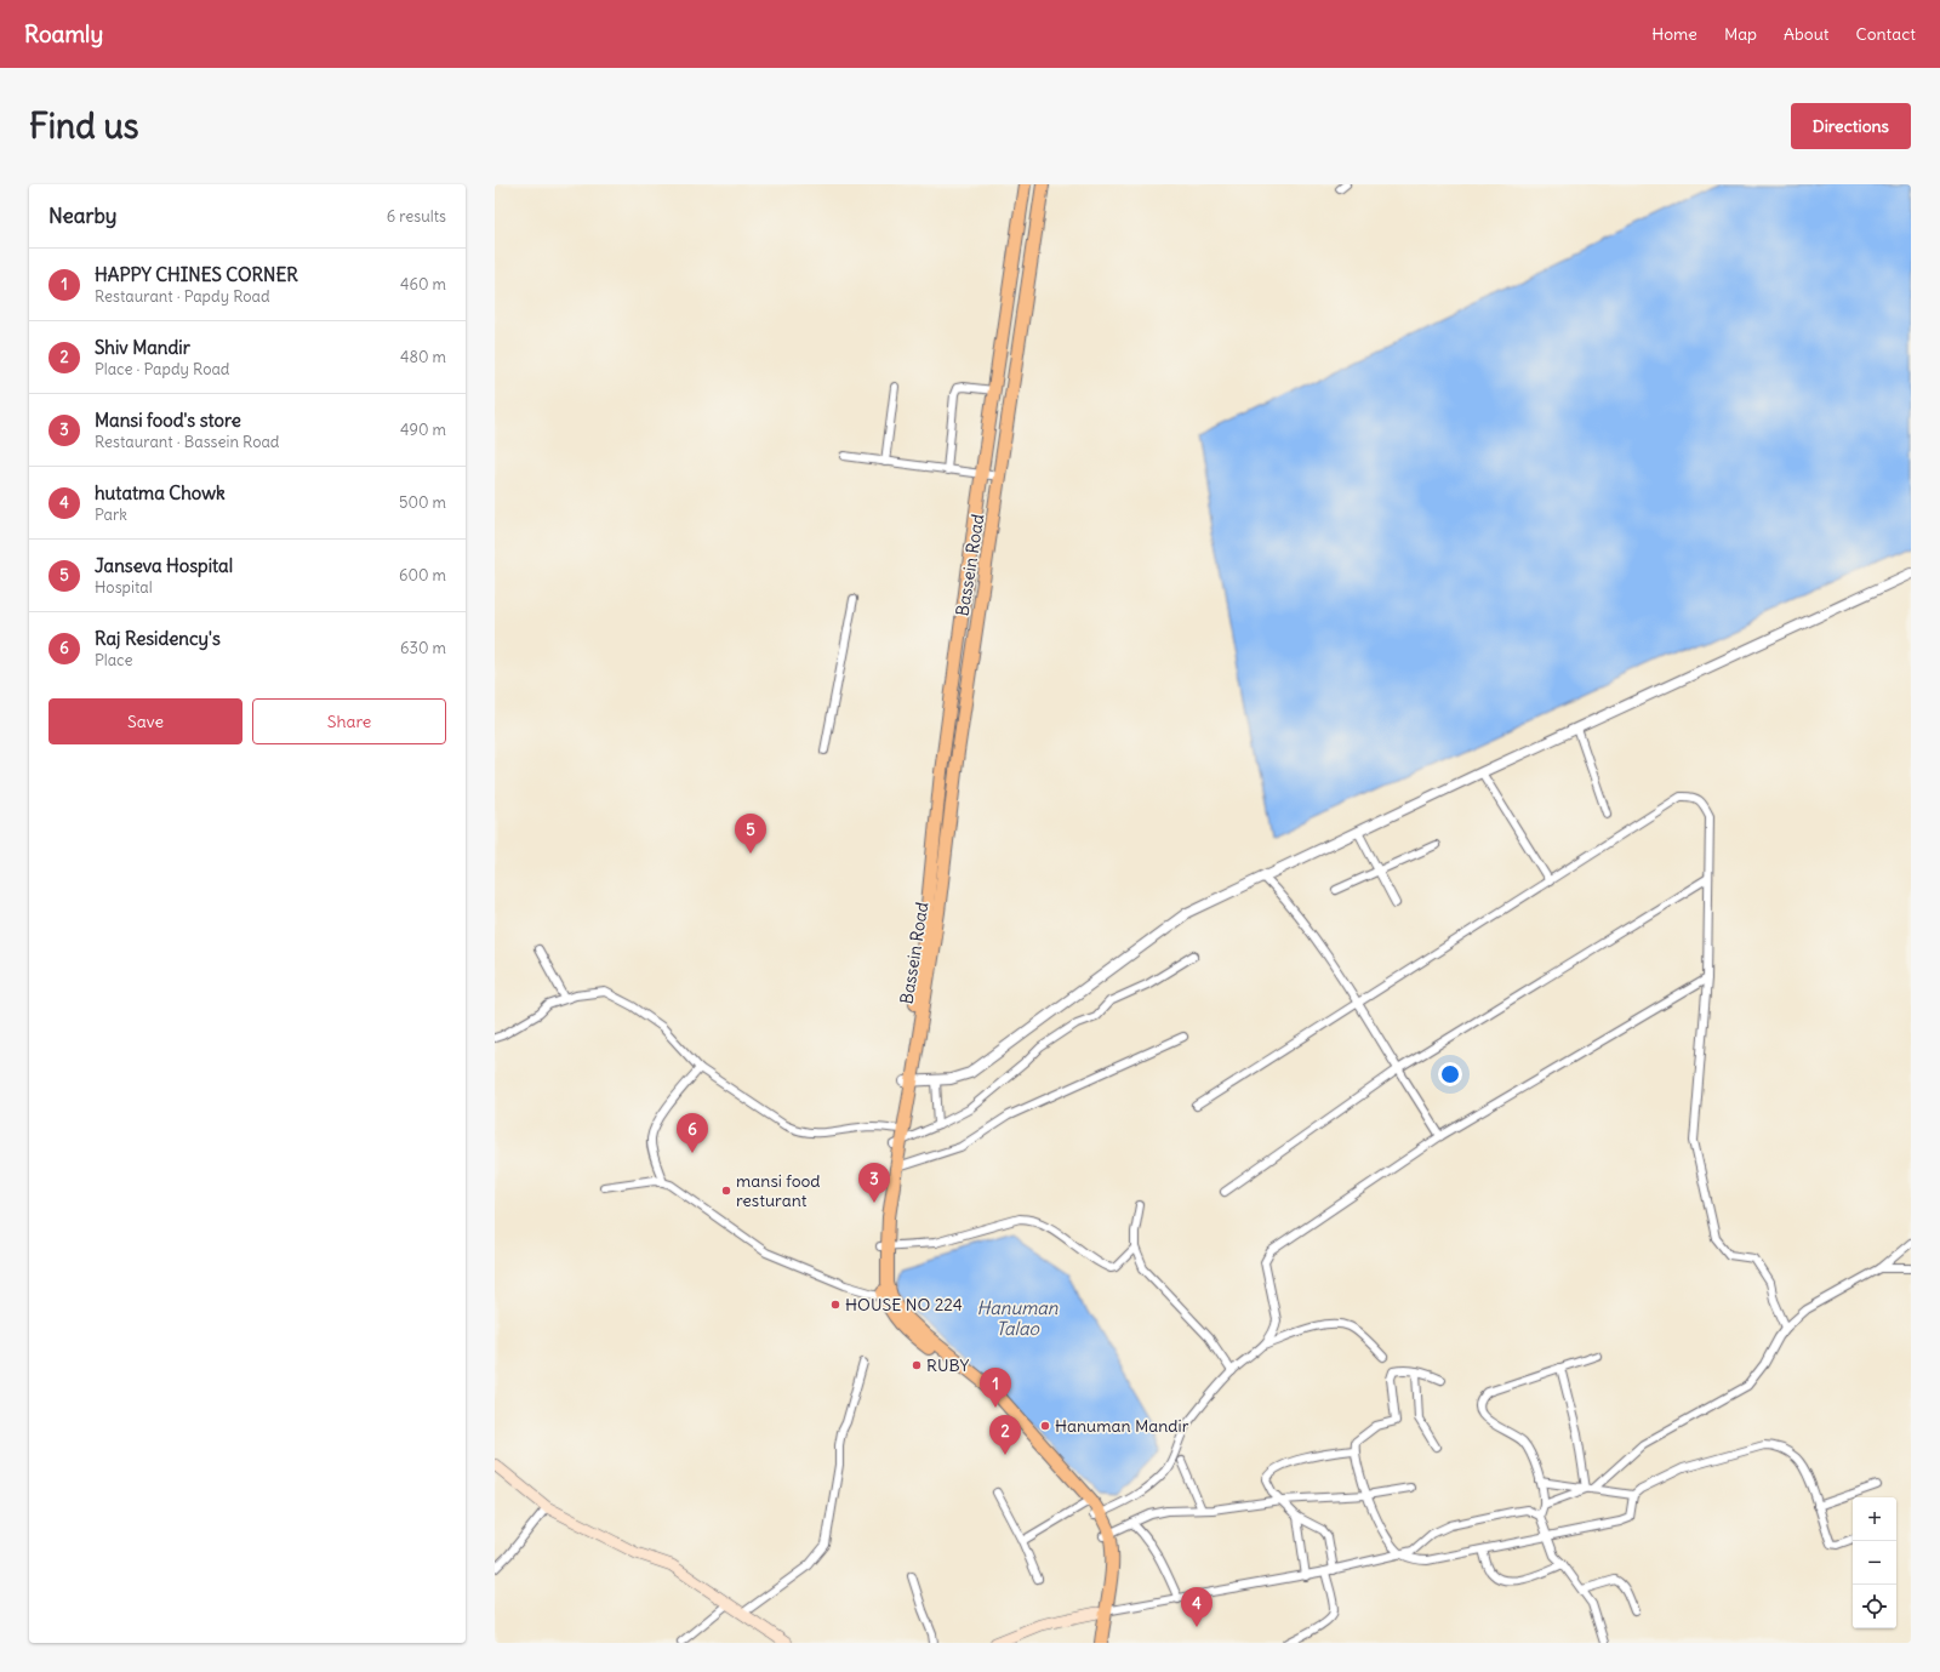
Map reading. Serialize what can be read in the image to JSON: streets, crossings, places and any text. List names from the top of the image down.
{
  "streets": {
    "main road": ["Bassein Road"]
  },
  "water": ["Hanuman Talao"],
  "places": [
    "mansi food resturant",
    "HOUSE NO 224",
    "RUBY",
    "Hanuman Mandir"
  ],
  "page": {
    "header": "Roamly",
    "nav": [
      "Home",
      "Map",
      "About",
      "Contact"
    ],
    "buttons": [
      "Directions",
      ["Save", "Share"]
    ],
    "title": "Find us",
    "heading": ["Nearby", "6 results"],
    "list": [
      {
        "mark": "1",
        "name": "HAPPY CHINES CORNER",
        "note": "Restaurant · Papdy Road",
        "value": "460 m"
      },
      {
        "mark": "2",
        "name": "Shiv Mandir",
        "note": "Place · Papdy Road",
        "value": "480 m"
      },
      {
        "mark": "3",
        "name": "Mansi food's store",
        "note": "Restaurant · Bassein Road",
        "value": "490 m"
      },
      {
        "mark": "4",
        "name": "hutatma Chowk",
        "note": "Park",
        "value": "500 m"
      },
      {
        "mark": "5",
        "name": "Janseva Hospital",
        "note": "Hospital",
        "value": "600 m"
      },
      {
        "mark": "6",
        "name": "Raj Residency's",
        "note": "Place",
        "value": "630 m"
      }
    ],
    "pins": [
      "5",
      "6",
      "3",
      "1",
      "2",
      "4"
    ],
    "map_buttons": ["+", "−"]
  }
}
